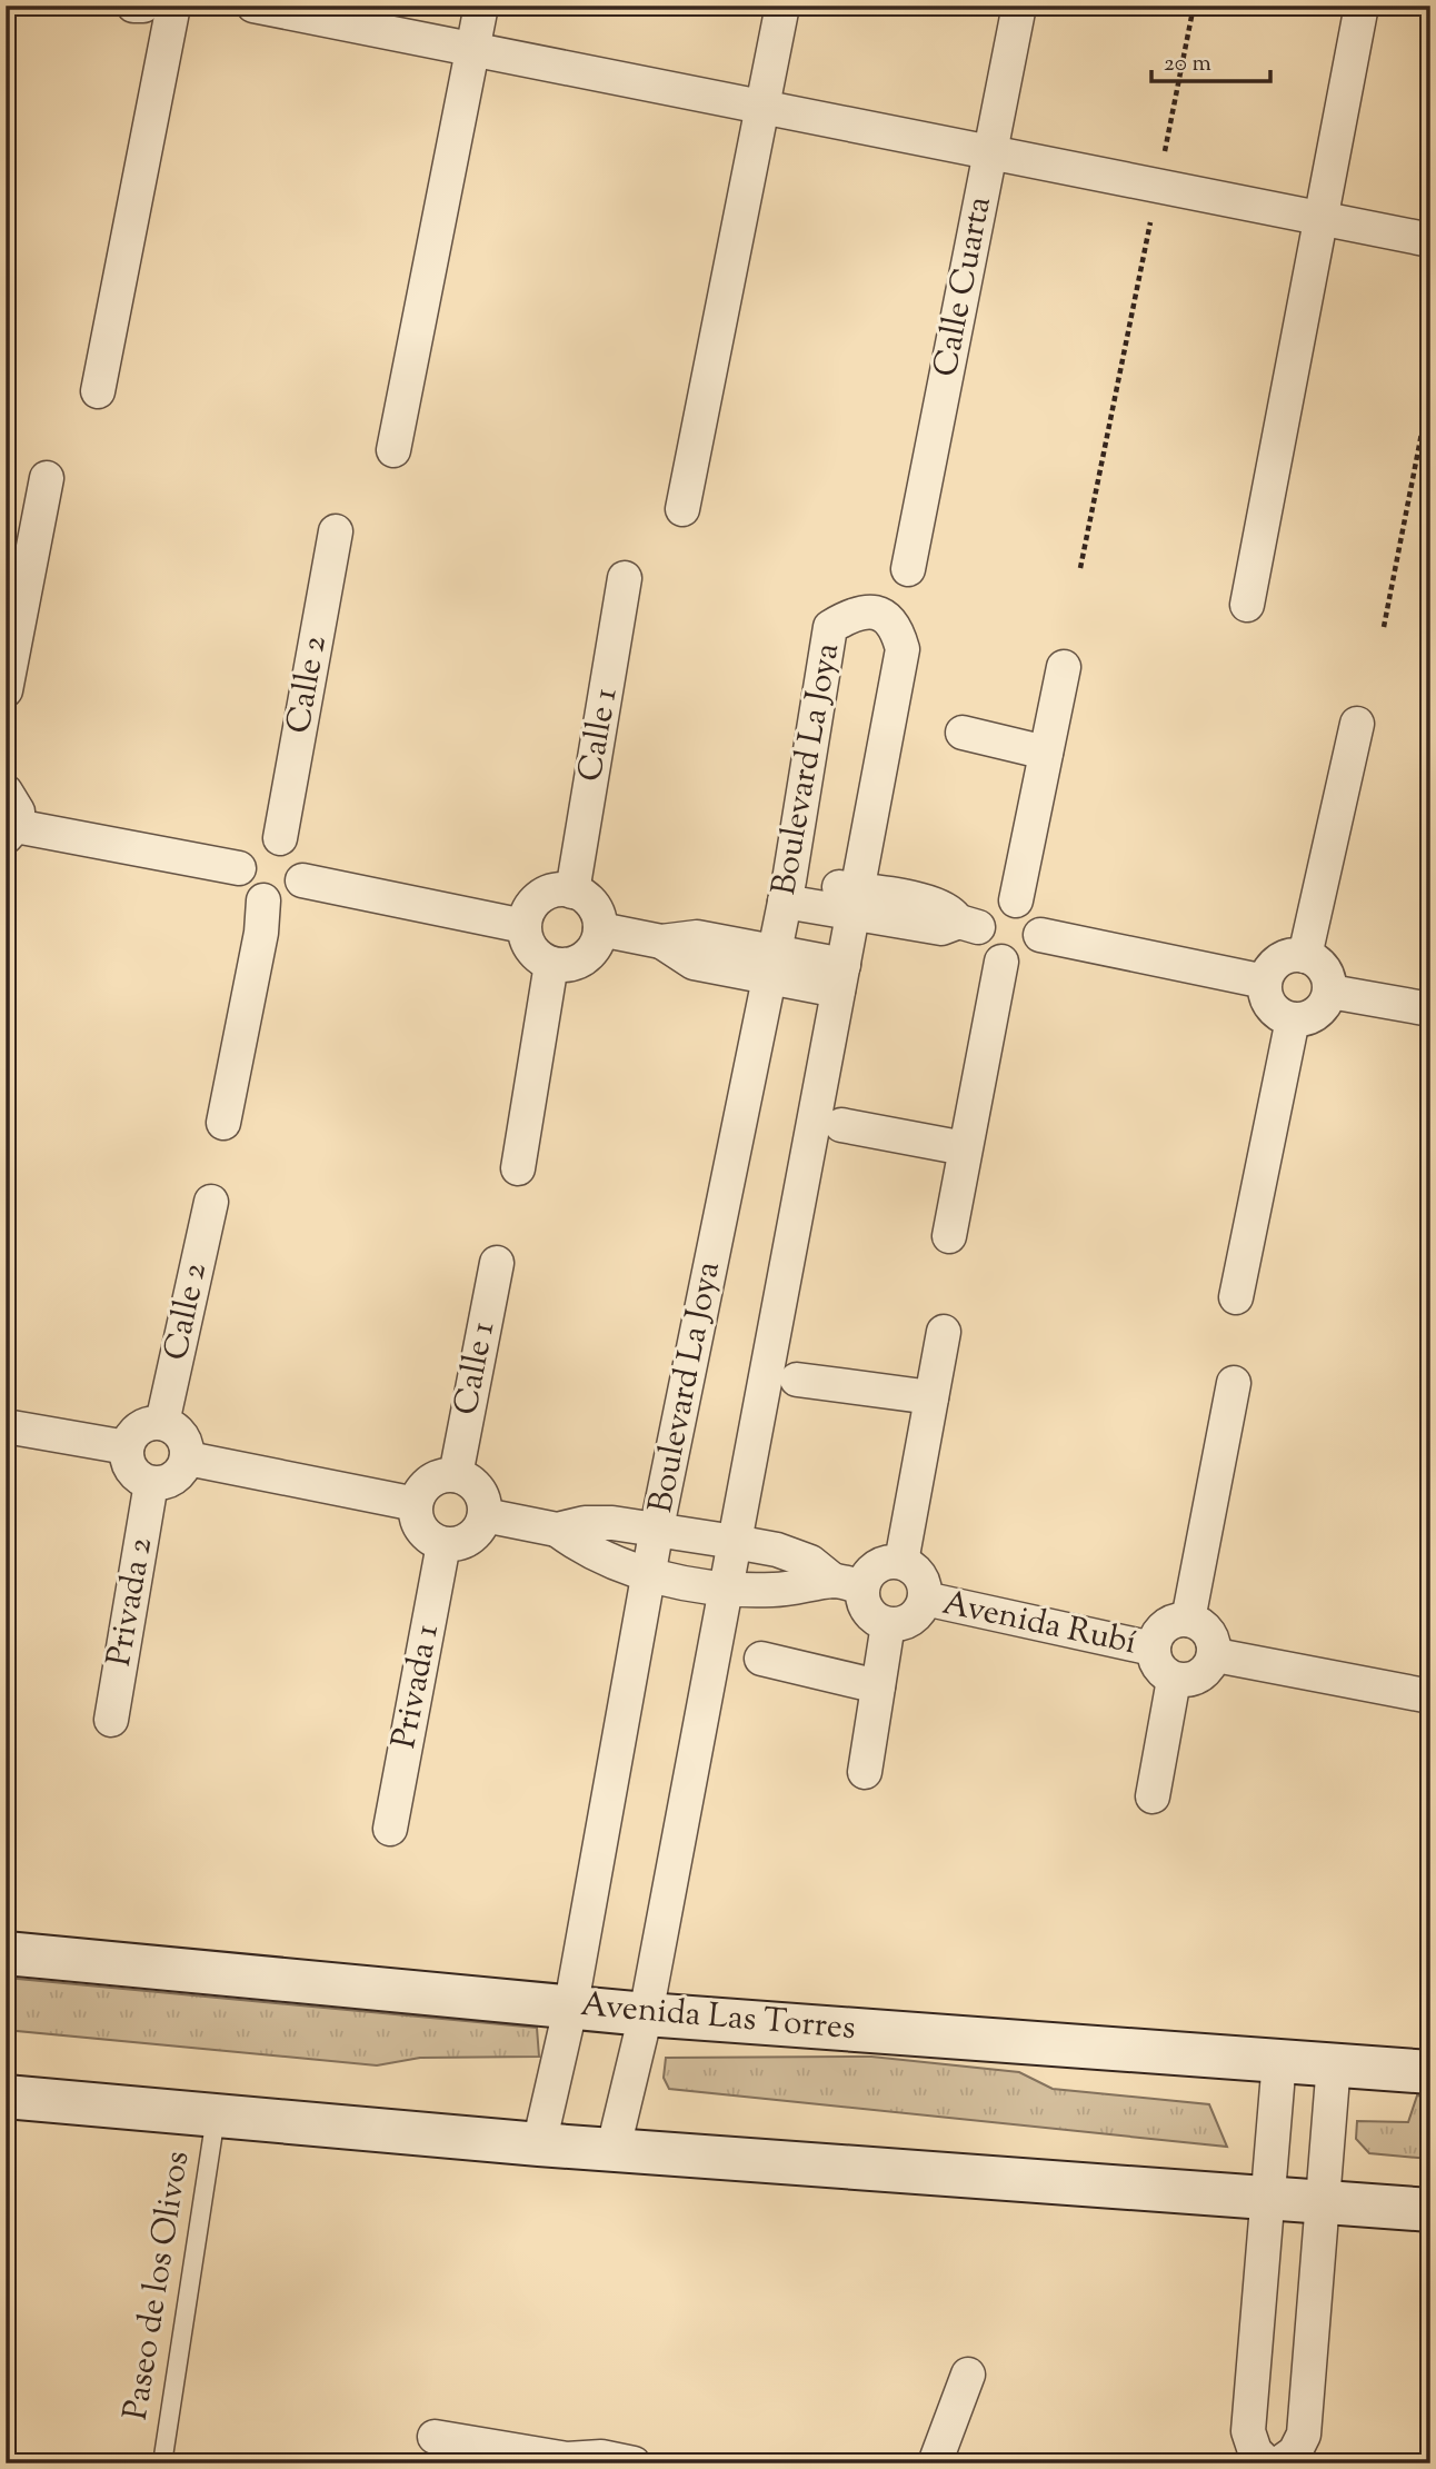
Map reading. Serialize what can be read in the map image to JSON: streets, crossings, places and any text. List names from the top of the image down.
{
  "streets": {
    "street": [
      "Calle Cuarta",
      "Calle 2",
      "Calle 1",
      "Boulevard La Joya",
      "Privada 2",
      "Avenida Rubí",
      "Privada 1",
      "Avenida Las Torres"
    ],
    "lane": ["Paseo de los Olivos"]
  },
  "crossings": [
    ["Calle 2", "Privada 2"],
    ["Calle 1", "Privada 1"],
    ["Boulevard La Joya", "Avenida Las Torres"]
  ],
  "scale_bar": "20 m"
}
